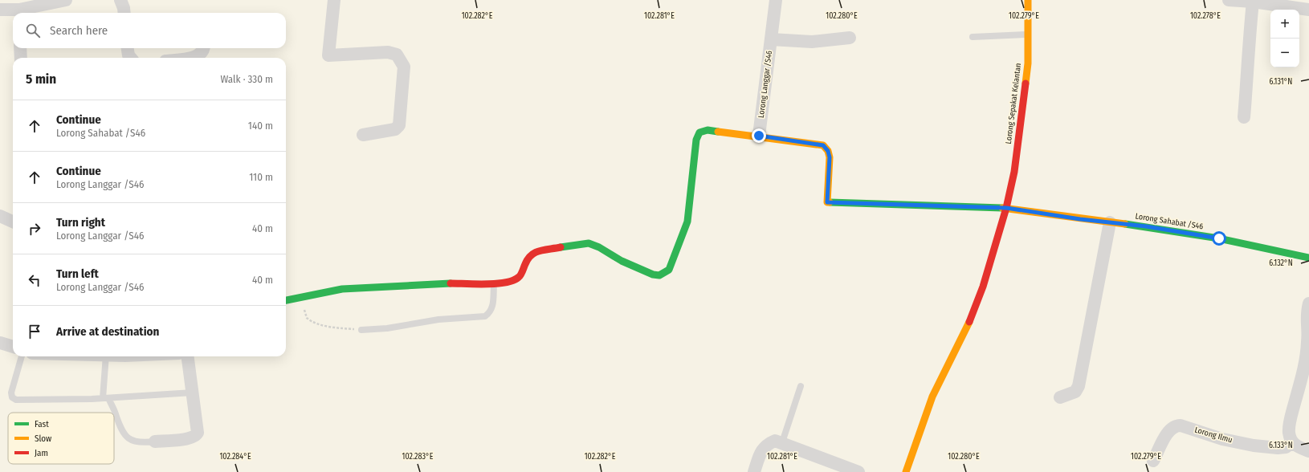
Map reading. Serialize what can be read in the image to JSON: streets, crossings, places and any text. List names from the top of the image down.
{
  "streets": {
    "street": [
      "Lorong Langgar /S46",
      "Lorong Sepakat Kelantan",
      "Lorong Sahabat /S46",
      "Lorong Ilmu"
    ]
  },
  "crossings": [
    ["Lorong Sepakat Kelantan", "Lorong Sahabat /S46"]
  ],
  "legend": ["Fast", "Slow", "Jam"],
  "page": {
    "map_buttons": ["+", "−"],
    "search": "Search here",
    "heading": ["5 min", "Walk · 330 m"],
    "list": [
      ["Continue", "Lorong Sahabat /S46", "140 m"],
      ["Continue", "Lorong Langgar /S46", "110 m"],
      ["Turn right", "Lorong Langgar /S46", "40 m"],
      ["Turn left", "Lorong Langgar /S46", "40 m"],
      "Arrive at destination"
    ]
  },
  "coordinates": [
    "102.282°E",
    "102.281°E",
    "102.280°E",
    "102.279°E",
    "102.278°E",
    "6.131°N",
    "6.132°N",
    "6.133°N",
    "102.284°E",
    "102.283°E"
  ]
}
